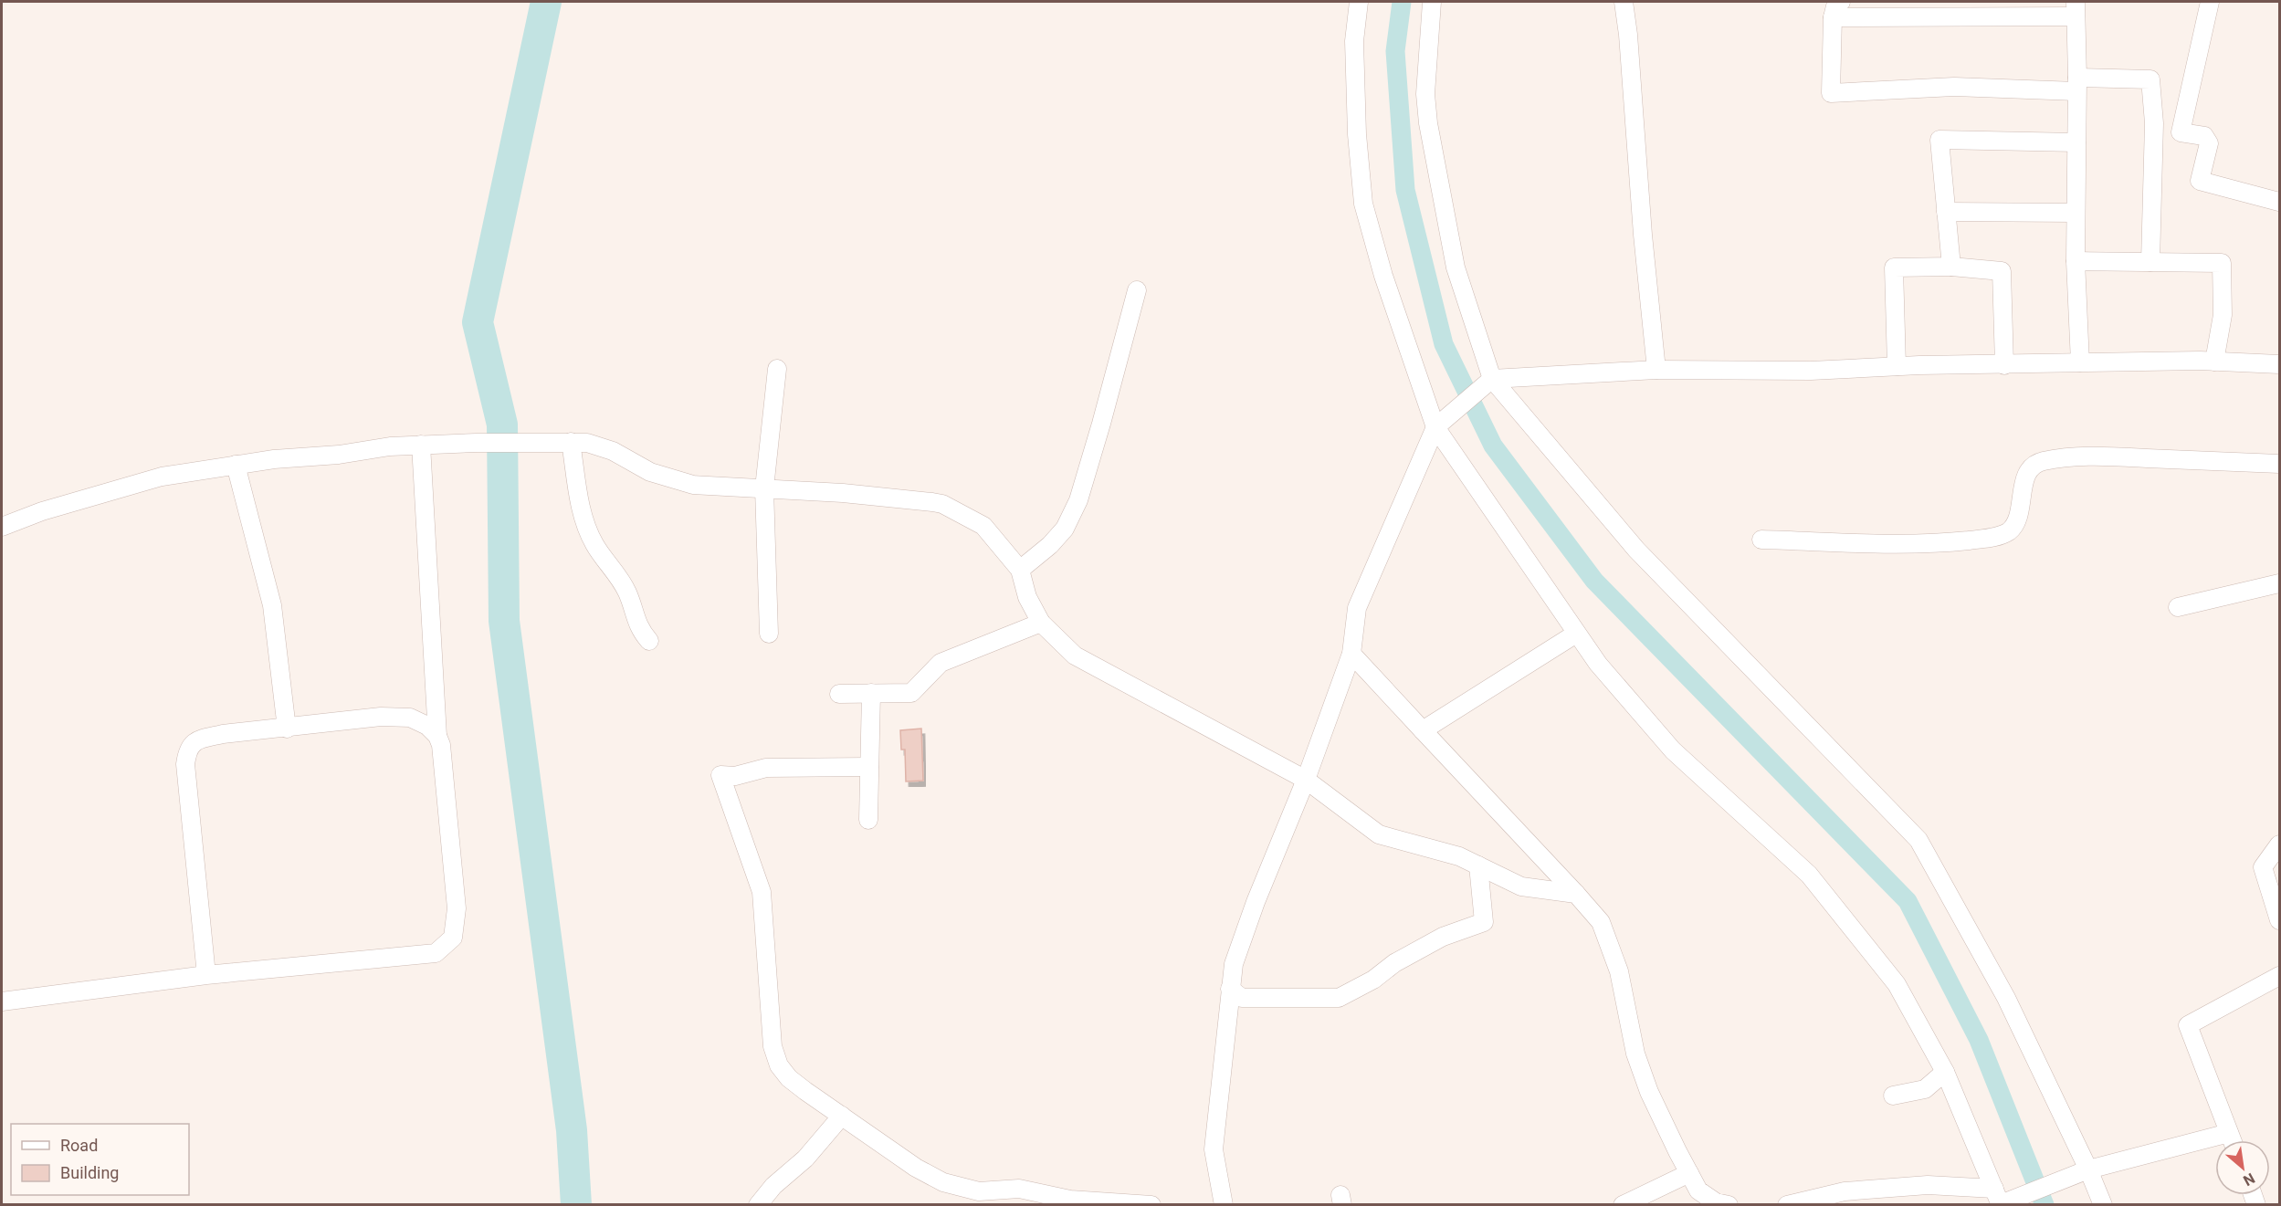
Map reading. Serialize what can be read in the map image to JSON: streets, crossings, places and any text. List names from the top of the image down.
{
  "legend": ["Road", "Building"],
  "north": "bottom right"
}
